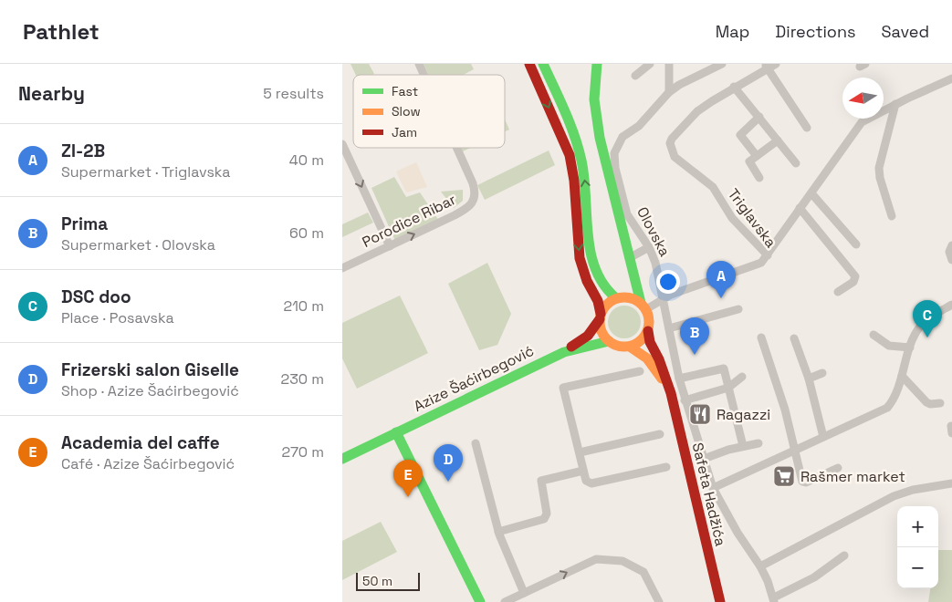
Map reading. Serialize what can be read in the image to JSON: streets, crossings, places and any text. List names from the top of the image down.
{
  "streets": {
    "main road": ["Azize Šaćirbegović", "Safeta Hadžića"],
    "street": ["Triglavska", "Porodice Ribar", "Olovska"]
  },
  "crossings": [
    ["Triglavska", "Olovska"],
    ["Triglavska", "Azize Šaćirbegović"],
    ["Triglavska", "Safeta Hadžića"],
    ["Azize Šaćirbegović", "Safeta Hadžića"]
  ],
  "places": {
    "restaurant": ["Ragazzi"],
    "supermarket": ["Rašmer market"]
  },
  "legend": ["Fast", "Slow", "Jam"],
  "scale_bar": "50 m",
  "north": "left",
  "page": {
    "header": "Pathlet",
    "nav": ["Map", "Directions", "Saved"],
    "heading": ["Nearby", "5 results"],
    "list": [
      {
        "mark": "A",
        "name": "ZI-2B",
        "note": "Supermarket · Triglavska",
        "value": "40 m"
      },
      {
        "mark": "B",
        "name": "Prima",
        "note": "Supermarket · Olovska",
        "value": "60 m"
      },
      {
        "mark": "C",
        "name": "DSC doo",
        "note": "Place · Posavska",
        "value": "210 m"
      },
      {
        "mark": "D",
        "name": "Frizerski salon Giselle",
        "note": "Shop · Azize Šaćirbegović",
        "value": "230 m"
      },
      {
        "mark": "E",
        "name": "Academia del caffe",
        "note": "Café · Azize Šaćirbegović",
        "value": "270 m"
      }
    ],
    "pins": [
      "A",
      "C",
      "B",
      "D",
      "E"
    ],
    "map_buttons": ["+", "−"],
    "scale": "50 m"
  }
}
